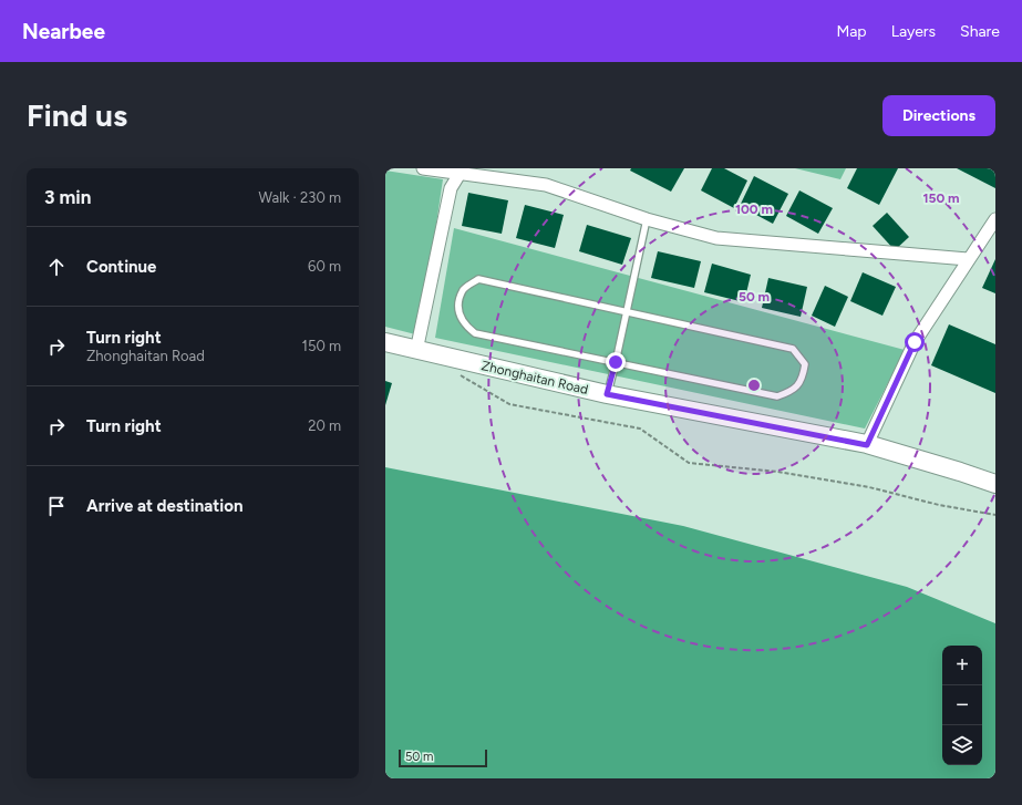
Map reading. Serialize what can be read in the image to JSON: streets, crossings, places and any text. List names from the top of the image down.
{
  "streets": {
    "main road": ["Zhonghaitan Road"]
  },
  "scale_bar": "50 m",
  "page": {
    "header": "Nearbee",
    "nav": ["Map", "Layers", "Share"],
    "buttons": "Directions",
    "title": "Find us",
    "heading": ["3 min", "Walk · 230 m"],
    "list": [
      ["Continue", "60 m"],
      ["Turn right", "Zhonghaitan Road", "150 m"],
      ["Turn right", "20 m"],
      "Arrive at destination"
    ],
    "map_buttons": ["+", "−"],
    "scale": "50 m"
  },
  "rings": ["150 m", "100 m", "50 m"]
}
